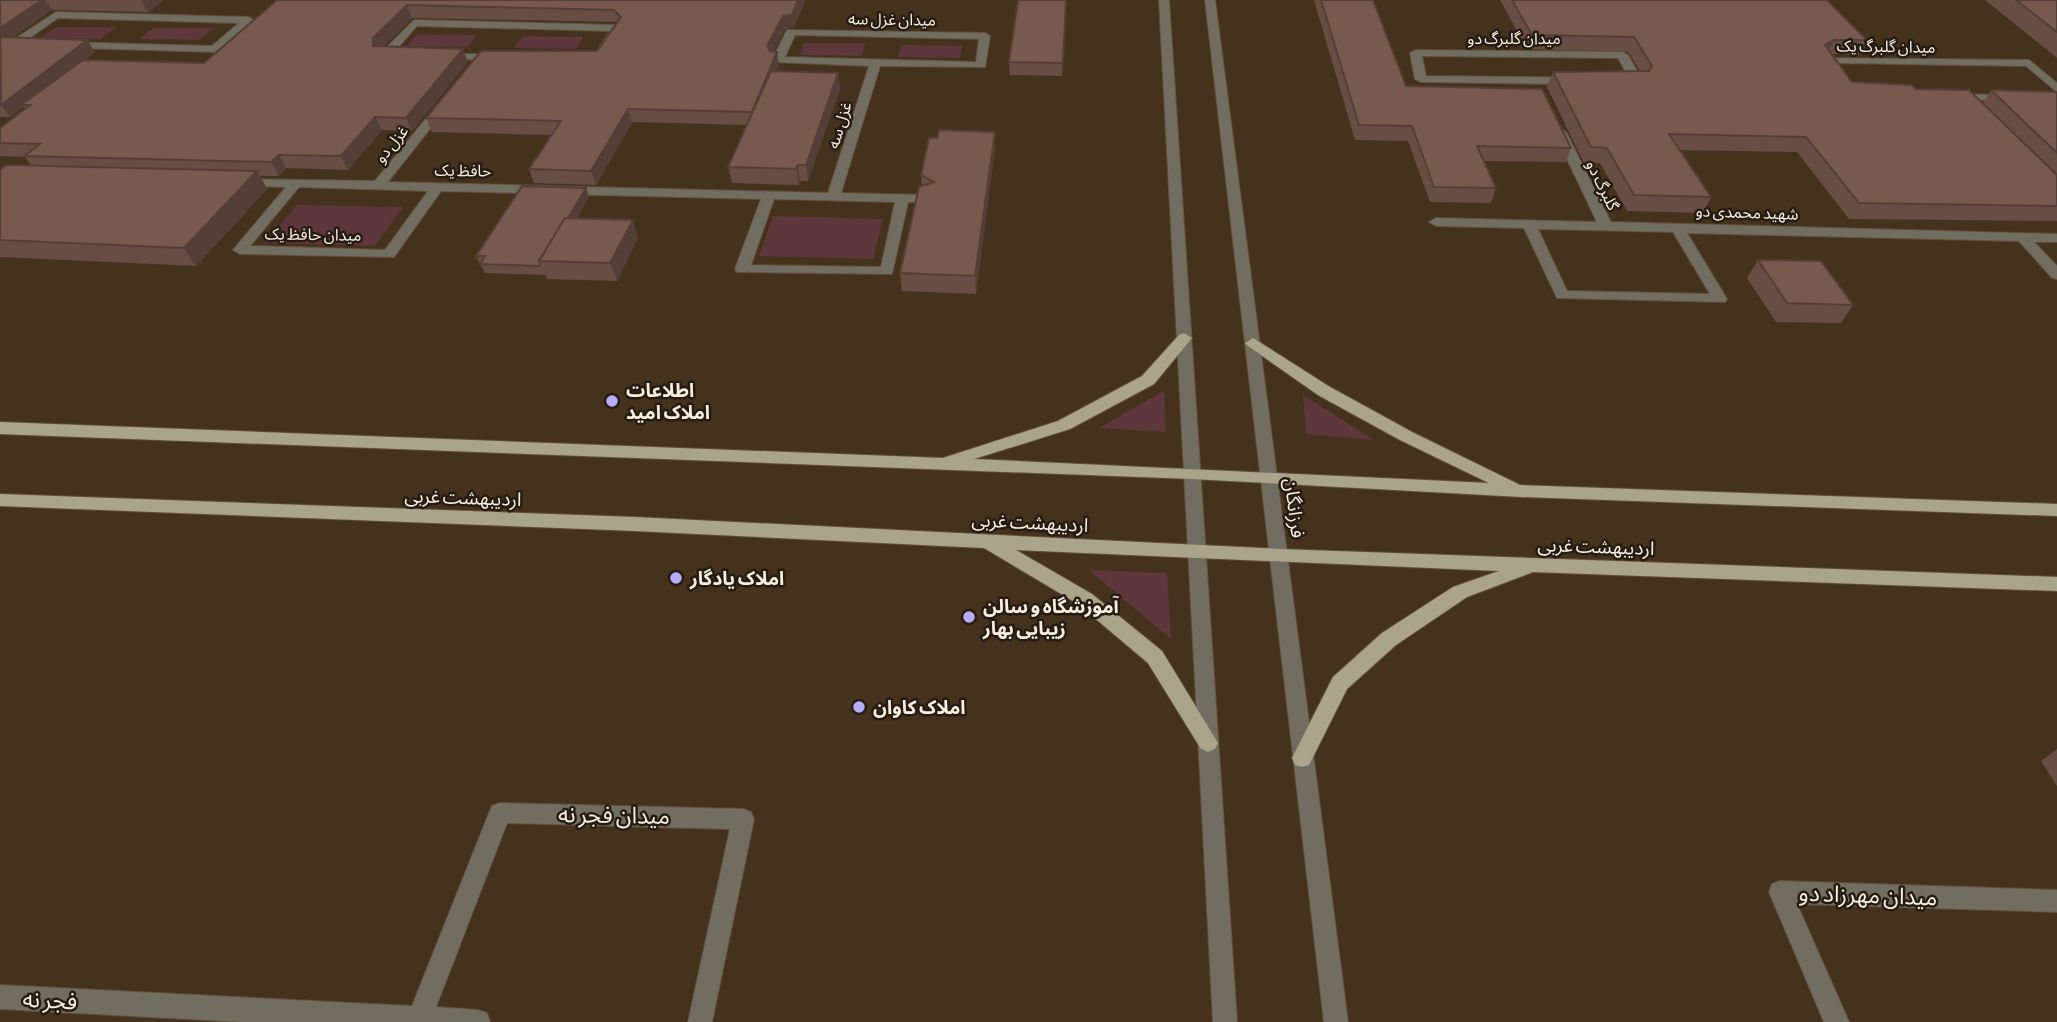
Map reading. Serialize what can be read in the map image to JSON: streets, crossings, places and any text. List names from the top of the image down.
{
  "streets": {
    "main road": ["اردیبهشت غربی"],
    "street": [
      "میدان غزل سه",
      "میدان گلبرگ دو",
      "میدان گلبرگ یک",
      "غزل سه",
      "غزل دو",
      "حافظ یک",
      "گلبرگ دو",
      "شهید محمدی دو",
      "میدان حافظ یک",
      "فرزانگان",
      "میدان فجر نه",
      "میدان مهرزاد دو",
      "فجر نه"
    ]
  },
  "crossings": [
    ["میدان غزل سه", "غزل سه"],
    ["غزل سه", "حافظ یک"],
    ["غزل دو", "حافظ یک"],
    ["حافظ یک", "میدان حافظ یک"],
    ["گلبرگ دو", "شهید محمدی دو"],
    ["اردیبهشت غربی", "فرزانگان"],
    ["میدان فجر نه", "فجر نه"]
  ],
  "places": [
    "اطلاعات املاک امید",
    "املاک یادگار",
    "آموزشگاه و سالن زیبایی بهار",
    "املاک کاوان"
  ]
}
